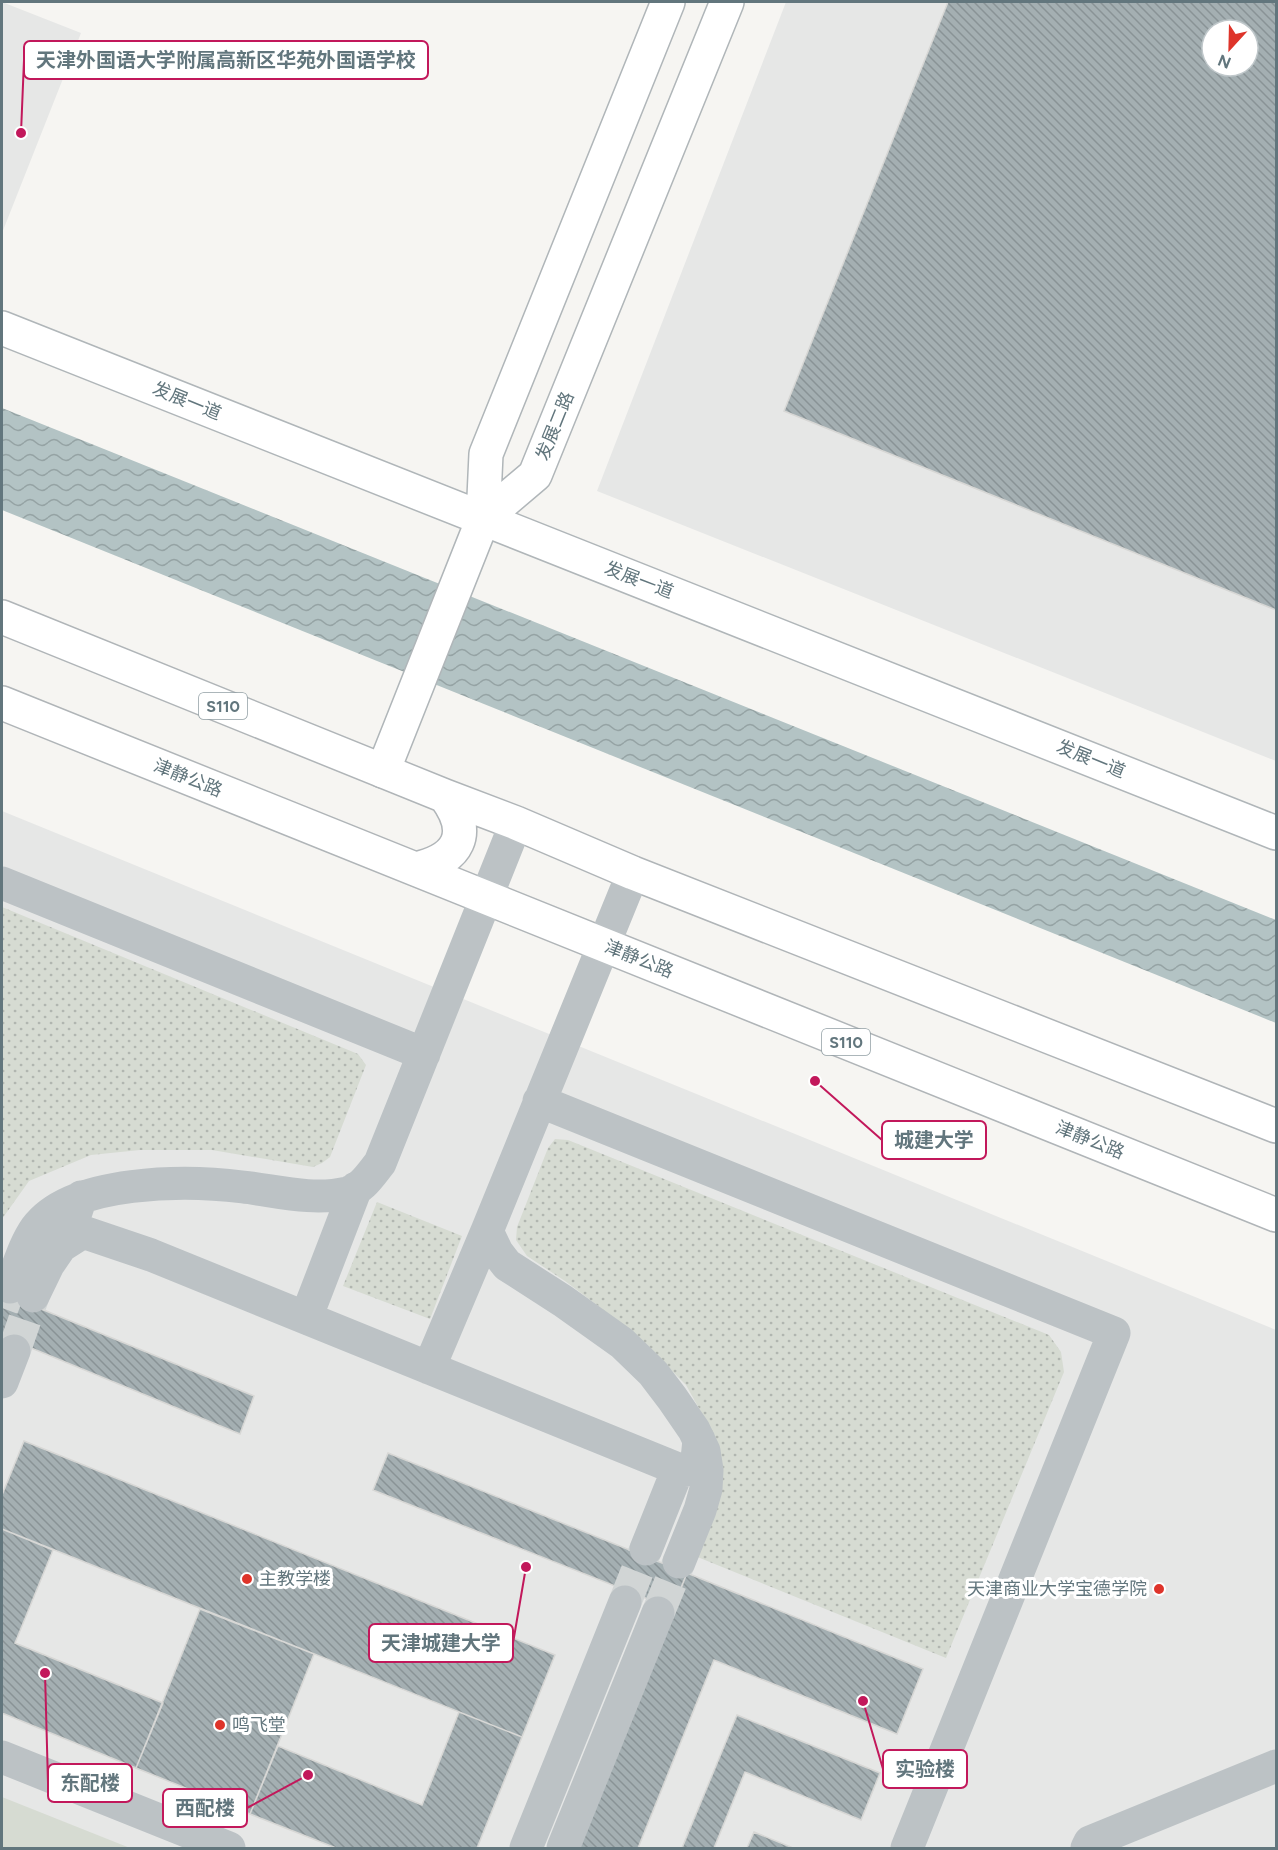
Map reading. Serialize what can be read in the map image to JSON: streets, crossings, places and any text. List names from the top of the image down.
{
  "streets": {
    "main road": [
      "发展一道",
      "发展二路",
      "S110",
      "津静公路"
    ]
  },
  "crossings": [
    ["发展一道", "发展二路"]
  ],
  "places": [
    "天津外国语大学附属高新区华苑外国语学校",
    "城建大学",
    "天津城建大学",
    "主教学楼",
    "天津商业大学宝德学院",
    "东配楼",
    "实验楼",
    "鸣飞堂",
    "西配楼"
  ],
  "north": "bottom"
}
